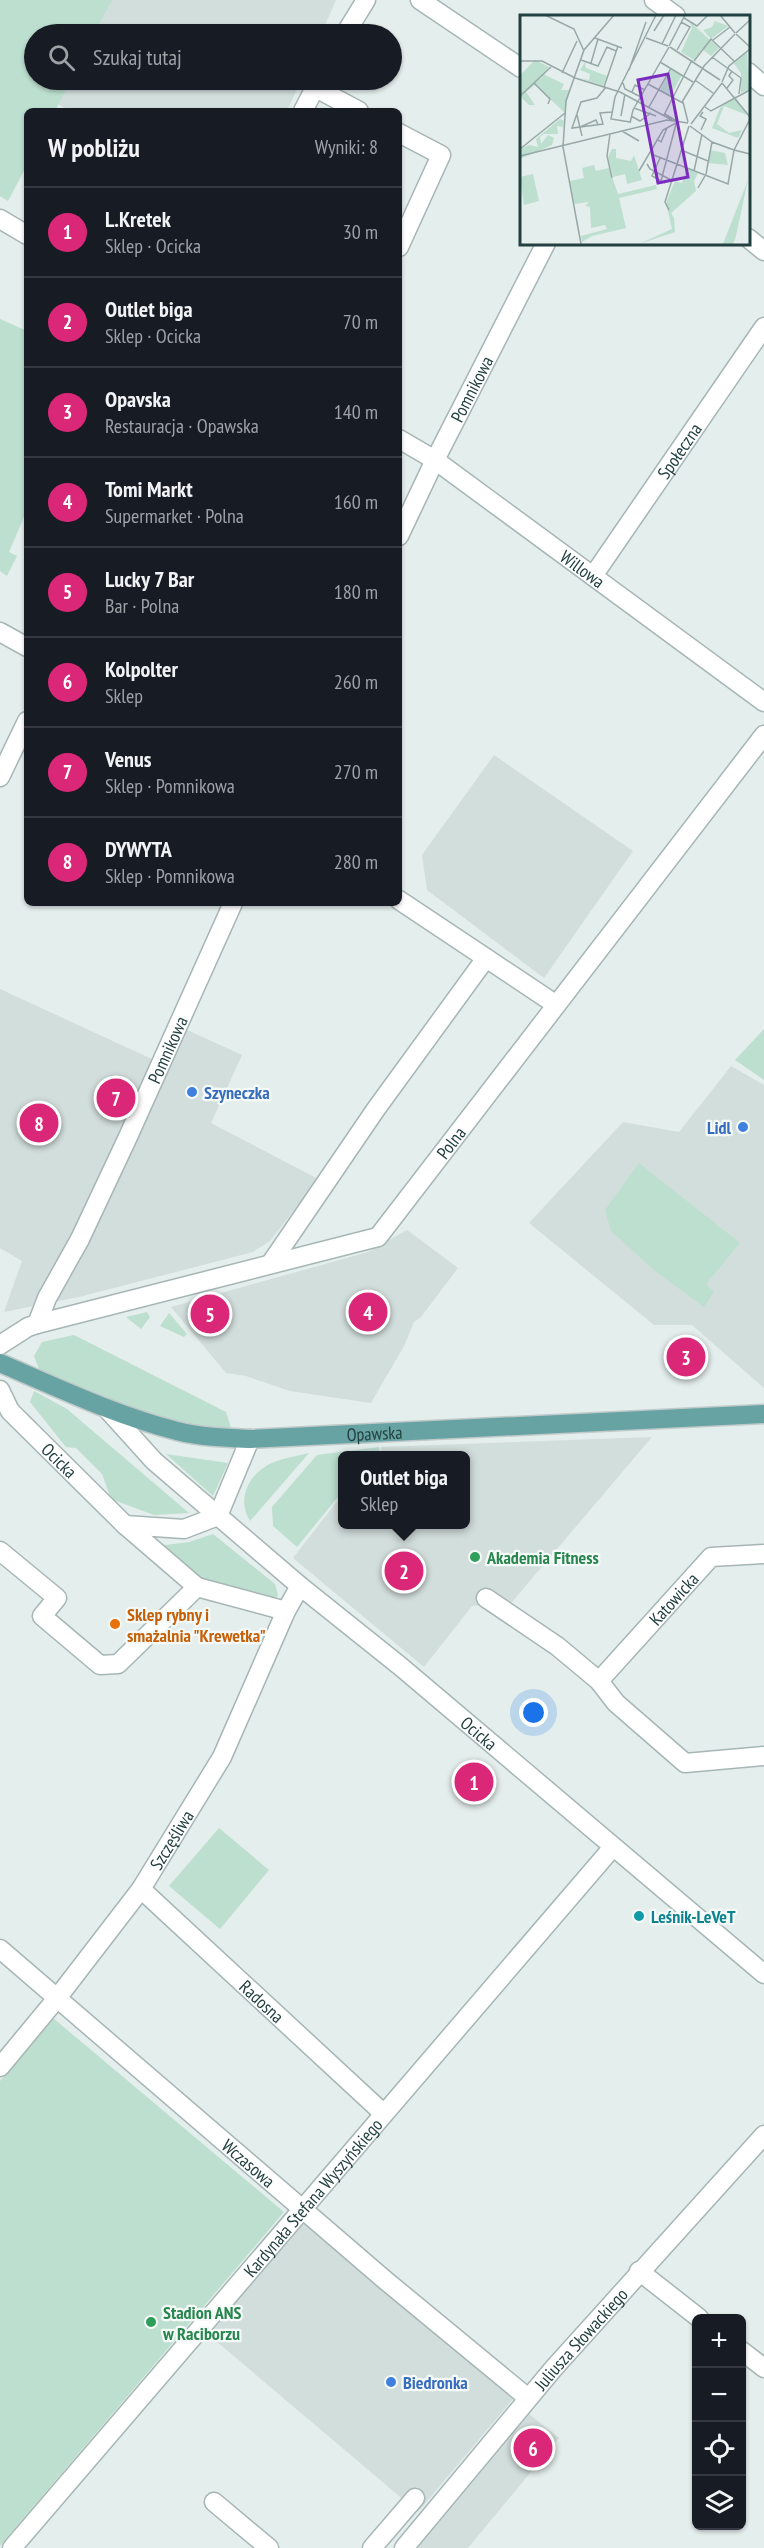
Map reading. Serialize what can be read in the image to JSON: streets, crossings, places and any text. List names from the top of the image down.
{
  "streets": {
    "main road": ["Opawska"],
    "street": [
      "Pomnikowa",
      "Społeczna",
      "Willowa",
      "Polna",
      "Ocicka",
      "Katowicka",
      "Szczęśliwa",
      "Radosna",
      "Wczasowa",
      "Kardynała Stefana Wyszyńskiego",
      "Juliusza Słowackiego"
    ]
  },
  "crossings": [
    ["Pomnikowa", "Willowa"],
    ["Pomnikowa", "Polna"],
    ["Społeczna", "Willowa"],
    ["Opawska", "Ocicka"],
    ["Ocicka", "Szczęśliwa"],
    ["Ocicka", "Kardynała Stefana Wyszyńskiego"],
    ["Szczęśliwa", "Radosna"],
    ["Szczęśliwa", "Wczasowa"],
    ["Radosna", "Kardynała Stefana Wyszyńskiego"],
    ["Wczasowa", "Kardynała Stefana Wyszyńskiego"],
    ["Wczasowa", "Juliusza Słowackiego"]
  ],
  "places": [
    "Szyneczka",
    "Lidl",
    "Akademia Fitness",
    "Sklep rybny i smażalnia \"Krewetka\"",
    "Leśnik-LeVeT",
    "Stadion ANS w Raciborzu",
    "Biedronka"
  ],
  "page": {
    "search": "Szukaj tutaj",
    "heading": ["W pobliżu", "Wyniki: 8"],
    "list": [
      {
        "mark": "1",
        "name": "L.Kretek",
        "note": "Sklep · Ocicka",
        "value": "30 m"
      },
      {
        "mark": "2",
        "name": "Outlet biga",
        "note": "Sklep · Ocicka",
        "value": "70 m"
      },
      {
        "mark": "3",
        "name": "Opavska",
        "note": "Restauracja · Opawska",
        "value": "140 m"
      },
      {
        "mark": "4",
        "name": "Tomi Markt",
        "note": "Supermarket · Polna",
        "value": "160 m"
      },
      {
        "mark": "5",
        "name": "Lucky 7 Bar",
        "note": "Bar · Polna",
        "value": "180 m"
      },
      {
        "mark": "6",
        "name": "Kolpolter",
        "note": "Sklep",
        "value": "260 m"
      },
      {
        "mark": "7",
        "name": "Venus",
        "note": "Sklep · Pomnikowa",
        "value": "270 m"
      },
      {
        "mark": "8",
        "name": "DYWYTA",
        "note": "Sklep · Pomnikowa",
        "value": "280 m"
      }
    ],
    "pins": [
      "7",
      "8",
      "4",
      "5",
      "3",
      "2",
      "1",
      "6"
    ],
    "popup": ["Outlet biga", "Sklep"],
    "map_buttons": ["+", "−"]
  }
}
